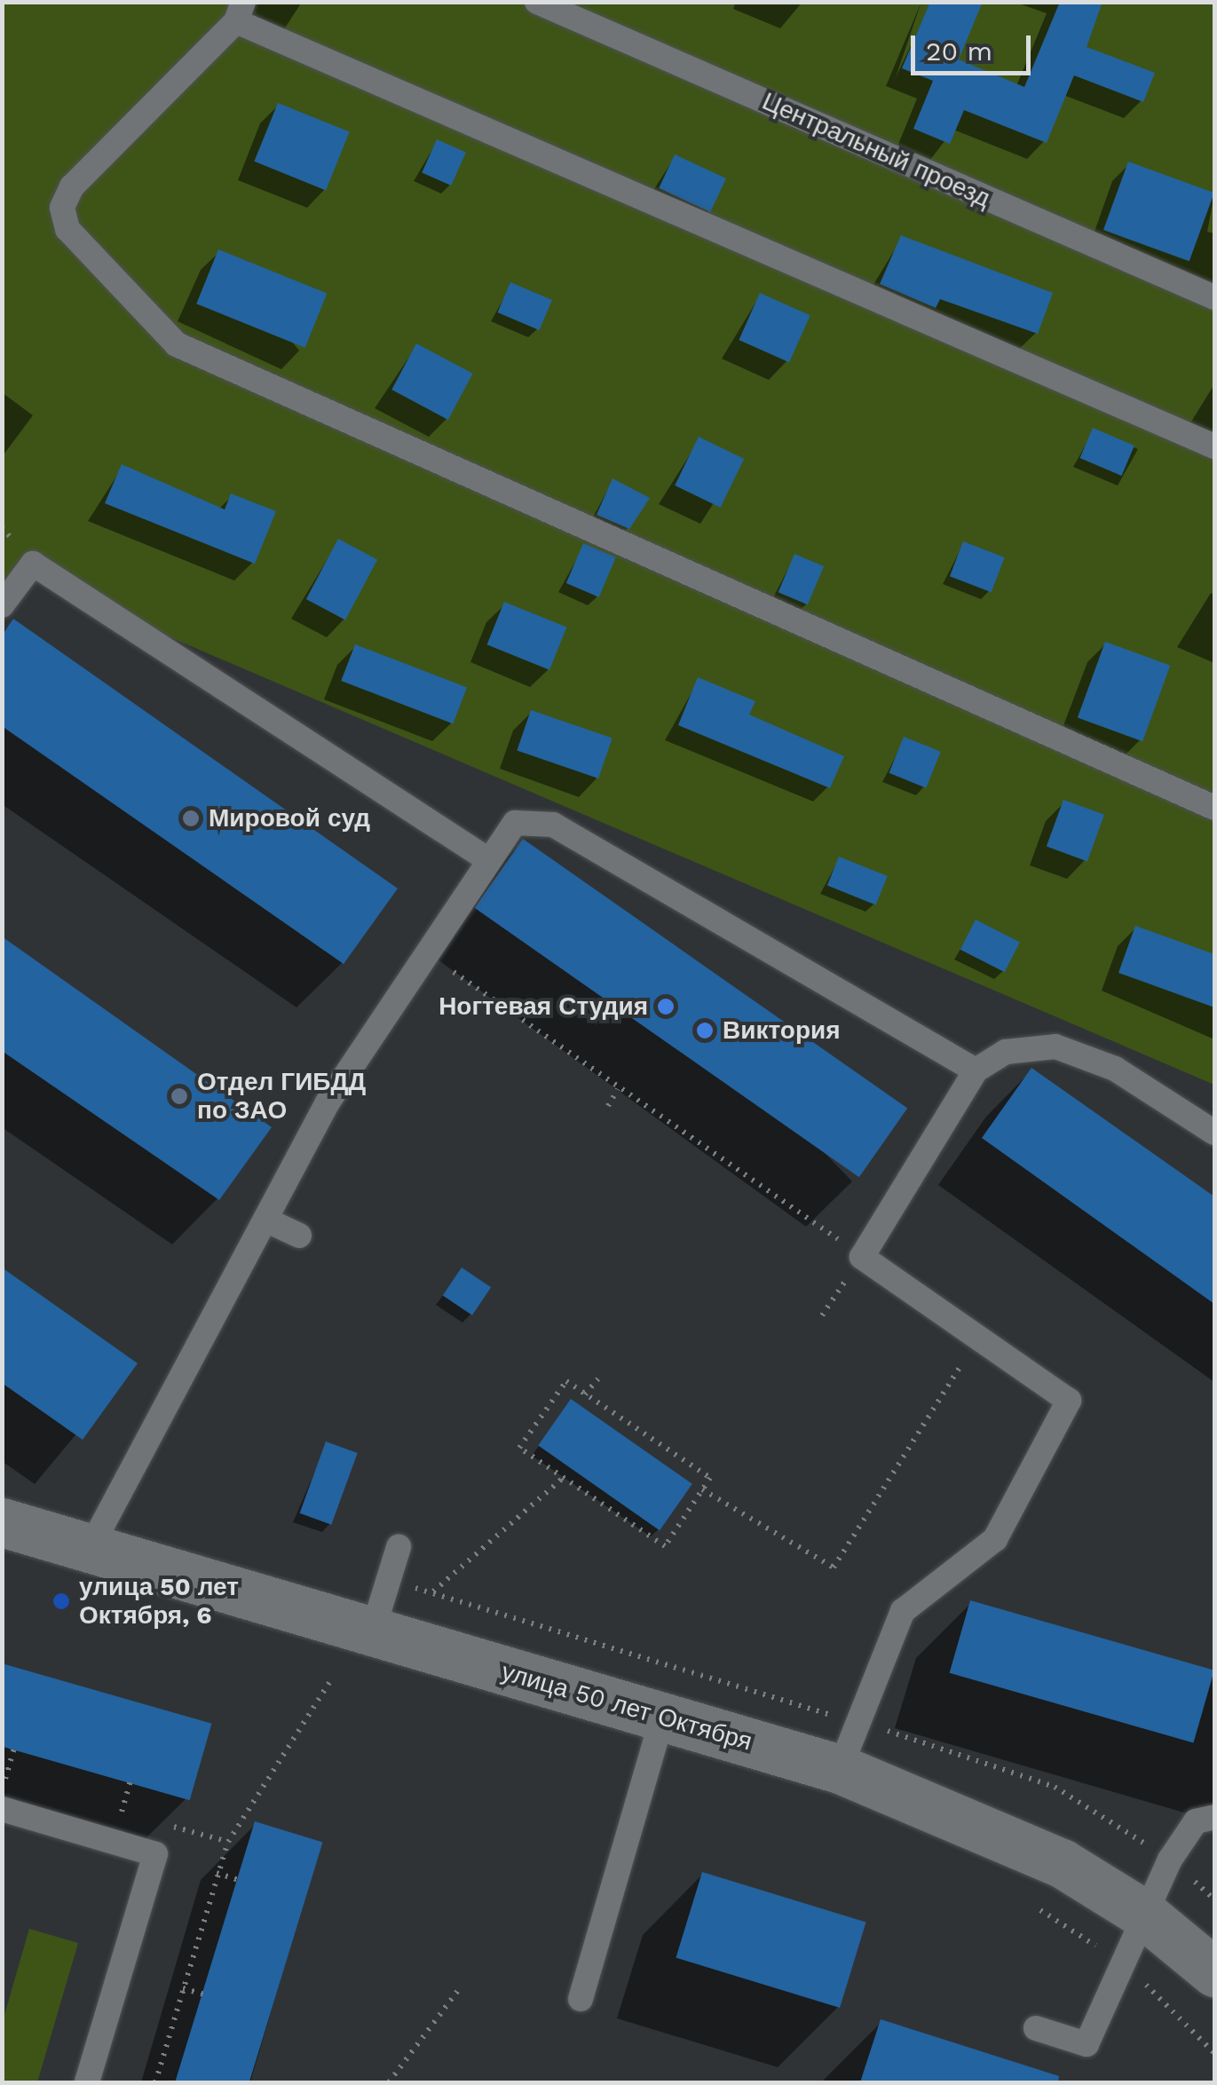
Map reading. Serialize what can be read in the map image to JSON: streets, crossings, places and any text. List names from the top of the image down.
{
  "streets": {
    "street": ["улица 50 лет Октября"],
    "lane": ["Центральный проезд"]
  },
  "places": [
    "Мировой суд",
    "Ногтевая Студия",
    "Виктория",
    "Отдел ГИБДД по ЗАО",
    "улица 50 лет Октября, 6"
  ],
  "scale_bar": "20 m"
}
